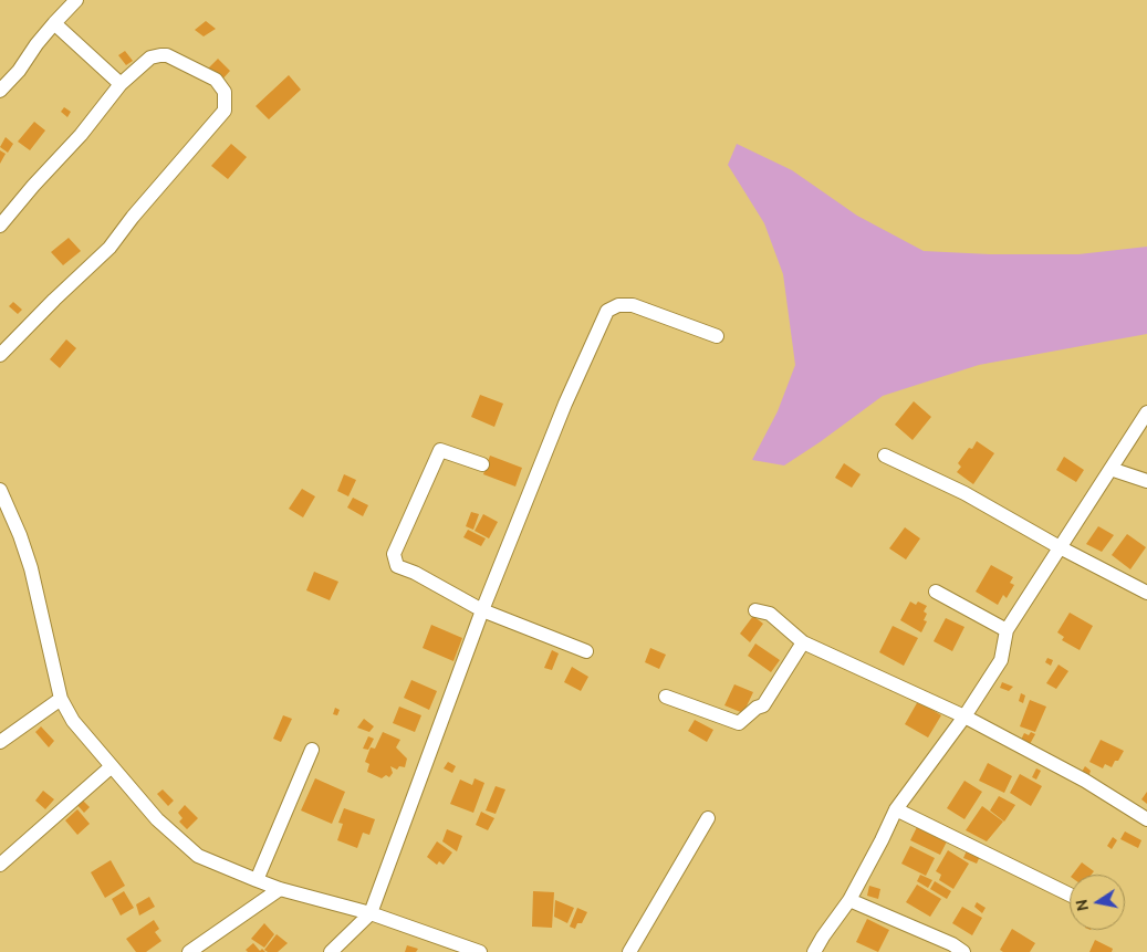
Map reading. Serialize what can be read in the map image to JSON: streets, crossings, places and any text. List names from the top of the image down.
{
  "north": "left"
}
